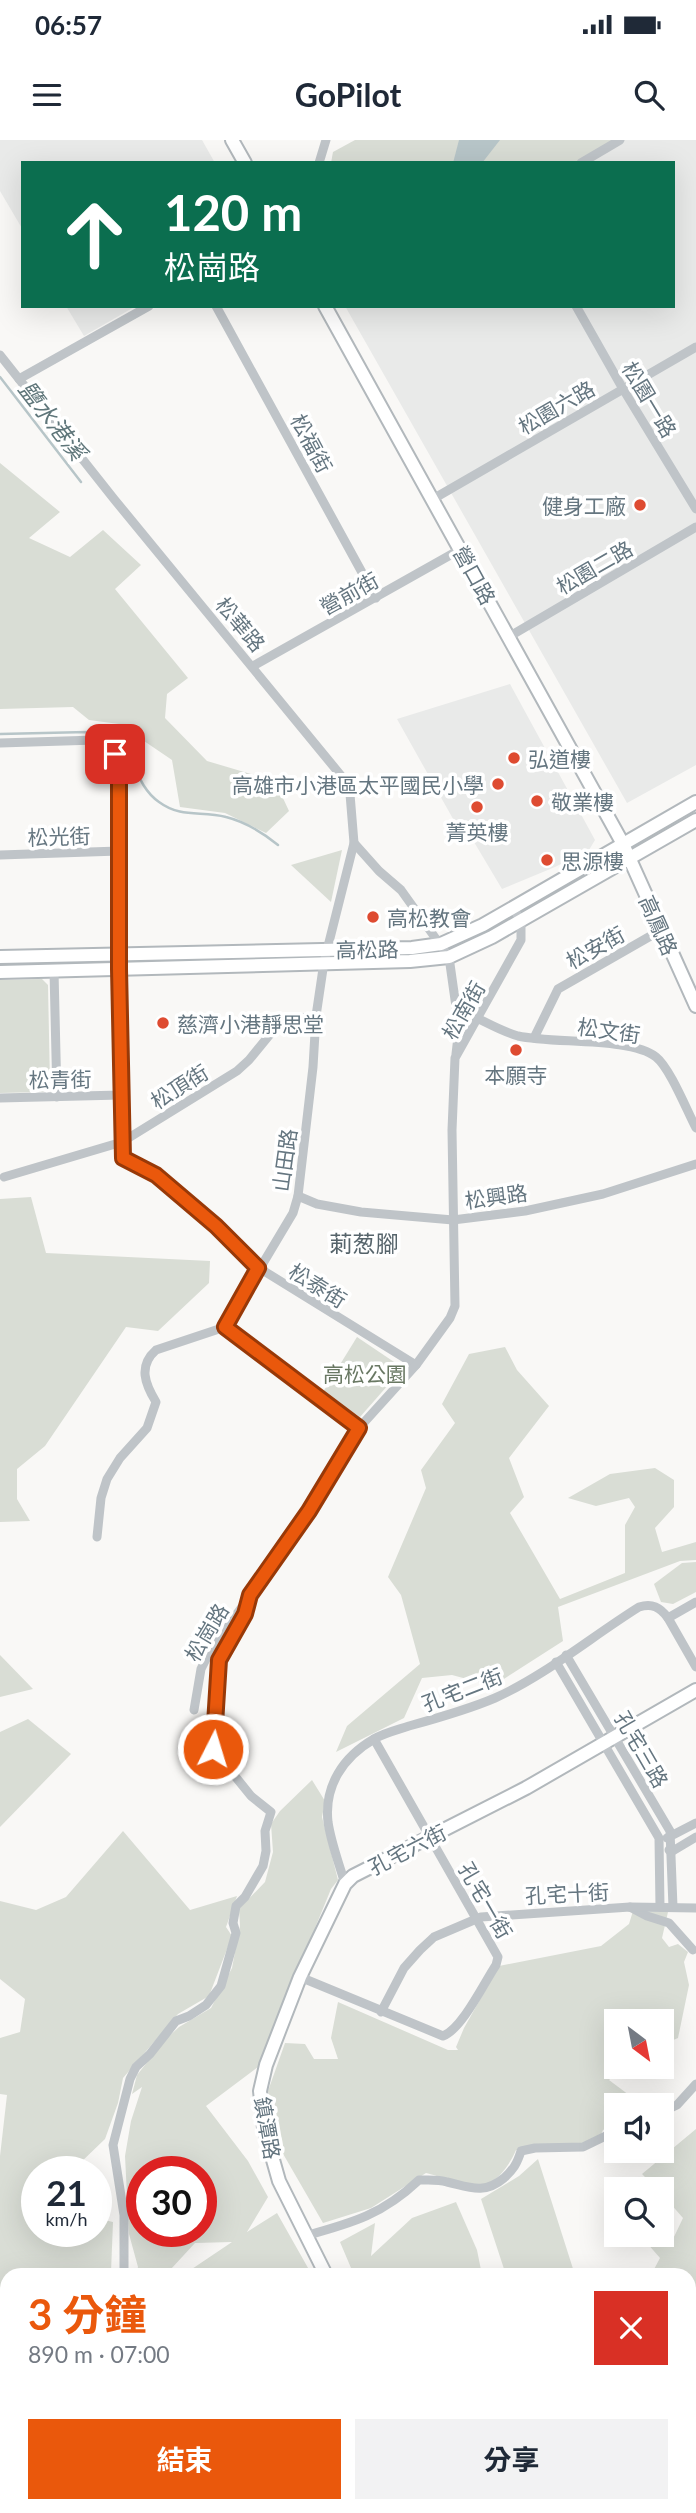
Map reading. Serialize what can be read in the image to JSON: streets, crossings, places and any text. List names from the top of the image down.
{
  "streets": {
    "street": [
      "松園一路",
      "松園六路",
      "松福街",
      "松園二路",
      "營口路",
      "營前街",
      "松華路",
      "松光街",
      "高鳳路",
      "松安街",
      "高松路",
      "松南街",
      "松文街",
      "松青街",
      "松頂街",
      "山田路",
      "松興路",
      "松泰街",
      "松崗路",
      "孔宅二街",
      "孔宅三路",
      "孔宅六街",
      "孔宅十街",
      "孔宅一街",
      "鎮潭路"
    ]
  },
  "crossings": [
    ["松園一路", "松園六路"],
    ["松園六路", "營口路"],
    ["松福街", "營前街"],
    ["松園二路", "營口路"],
    ["營口路", "營前街"],
    ["營口路", "高鳳路"],
    ["營口路", "高松路"],
    ["營前街", "松華路"],
    ["松華路", "高松路"],
    ["松華路", "山田路"],
    ["高鳳路", "松安街"],
    ["高鳳路", "高松路"],
    ["松安街", "松文街"],
    ["高松路", "松南街"],
    ["高松路", "山田路"],
    ["松南街", "松文街"],
    ["松南街", "松興路"],
    ["松南街", "松崗路"],
    ["松頂街", "山田路"],
    ["松頂街", "松泰街"],
    ["山田路", "松興路"],
    ["山田路", "松泰街"],
    ["松興路", "松崗路"],
    ["松泰街", "松崗路"],
    ["孔宅二街", "孔宅三路"],
    ["孔宅二街", "孔宅六街"],
    ["孔宅二街", "孔宅一街"],
    ["孔宅三路", "孔宅六街"],
    ["孔宅三路", "孔宅十街"],
    ["孔宅六街", "孔宅一街"],
    ["孔宅六街", "鎮潭路"],
    ["孔宅十街", "孔宅一街"]
  ],
  "districts": ["莿葱腳"],
  "water": ["鹽水港溪"],
  "parks": ["高松公園"],
  "places": [
    "健身工廠",
    "弘道樓",
    "高雄市小港區太平國民小學",
    "敬業樓",
    "菁英樓",
    "思源樓",
    "高松教會",
    "慈濟小港靜思堂",
    "本願寺"
  ],
  "north": "bottom right",
  "page": {
    "status": "06:57",
    "header": "GoPilot",
    "turn": ["120 m", "松崗路"],
    "speed": "21 km/h",
    "limit": "30",
    "heading": ["3 分鐘", "890 m · 07:00"],
    "buttons": ["結束", "分享"]
  }
}
